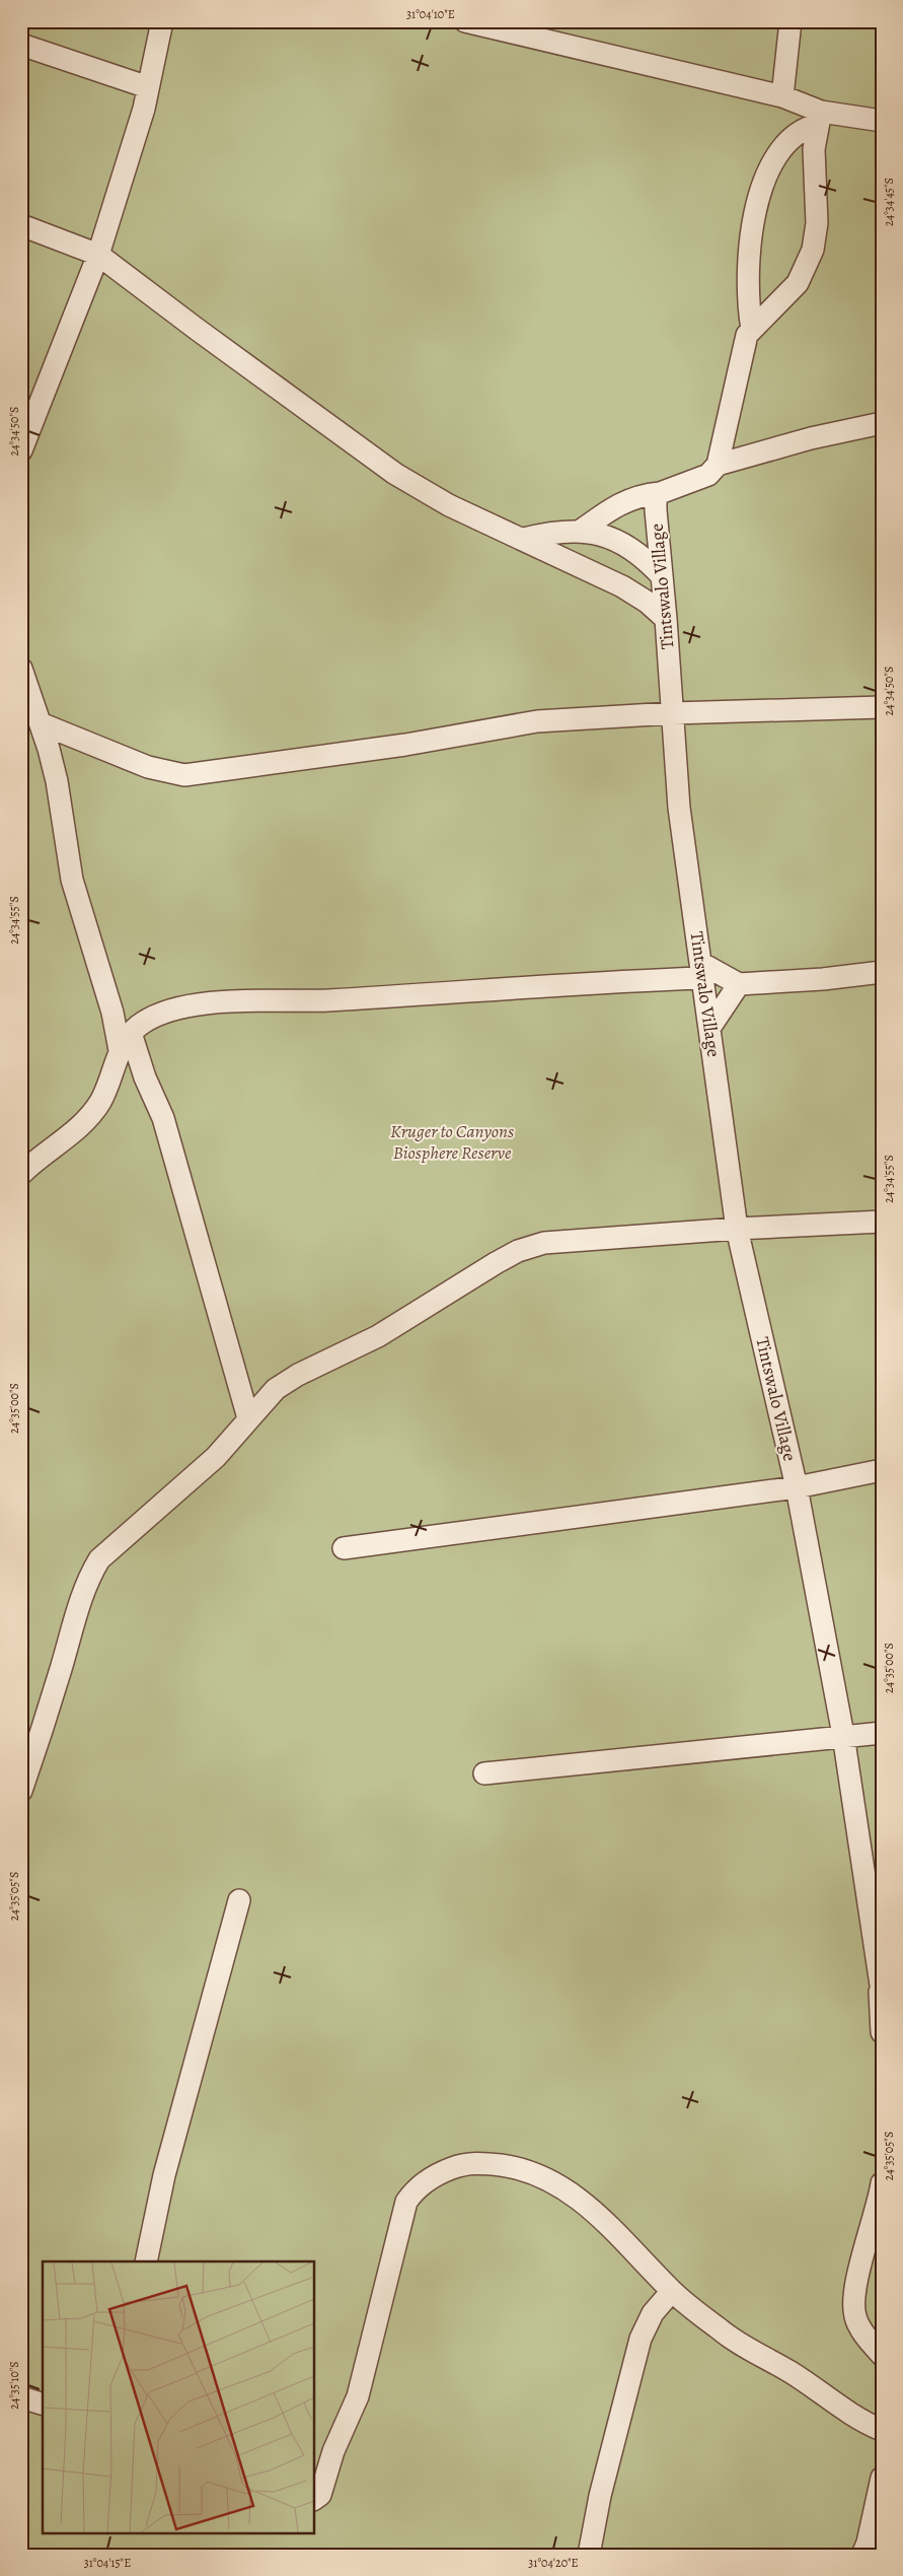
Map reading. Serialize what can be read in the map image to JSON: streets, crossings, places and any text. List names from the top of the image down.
{
  "streets": {
    "street": ["Tintswalo Village"]
  },
  "parks": ["Kruger to Canyons Biosphere Reserve"],
  "coordinates": [
    "31°04'10\"E",
    "24°34'45\"S",
    "24°34'50\"S",
    "24°34'55\"S",
    "24°35'00\"S",
    "24°35'05\"S",
    "24°35'10\"S",
    "31°04'15\"E",
    "31°04'20\"E"
  ]
}
